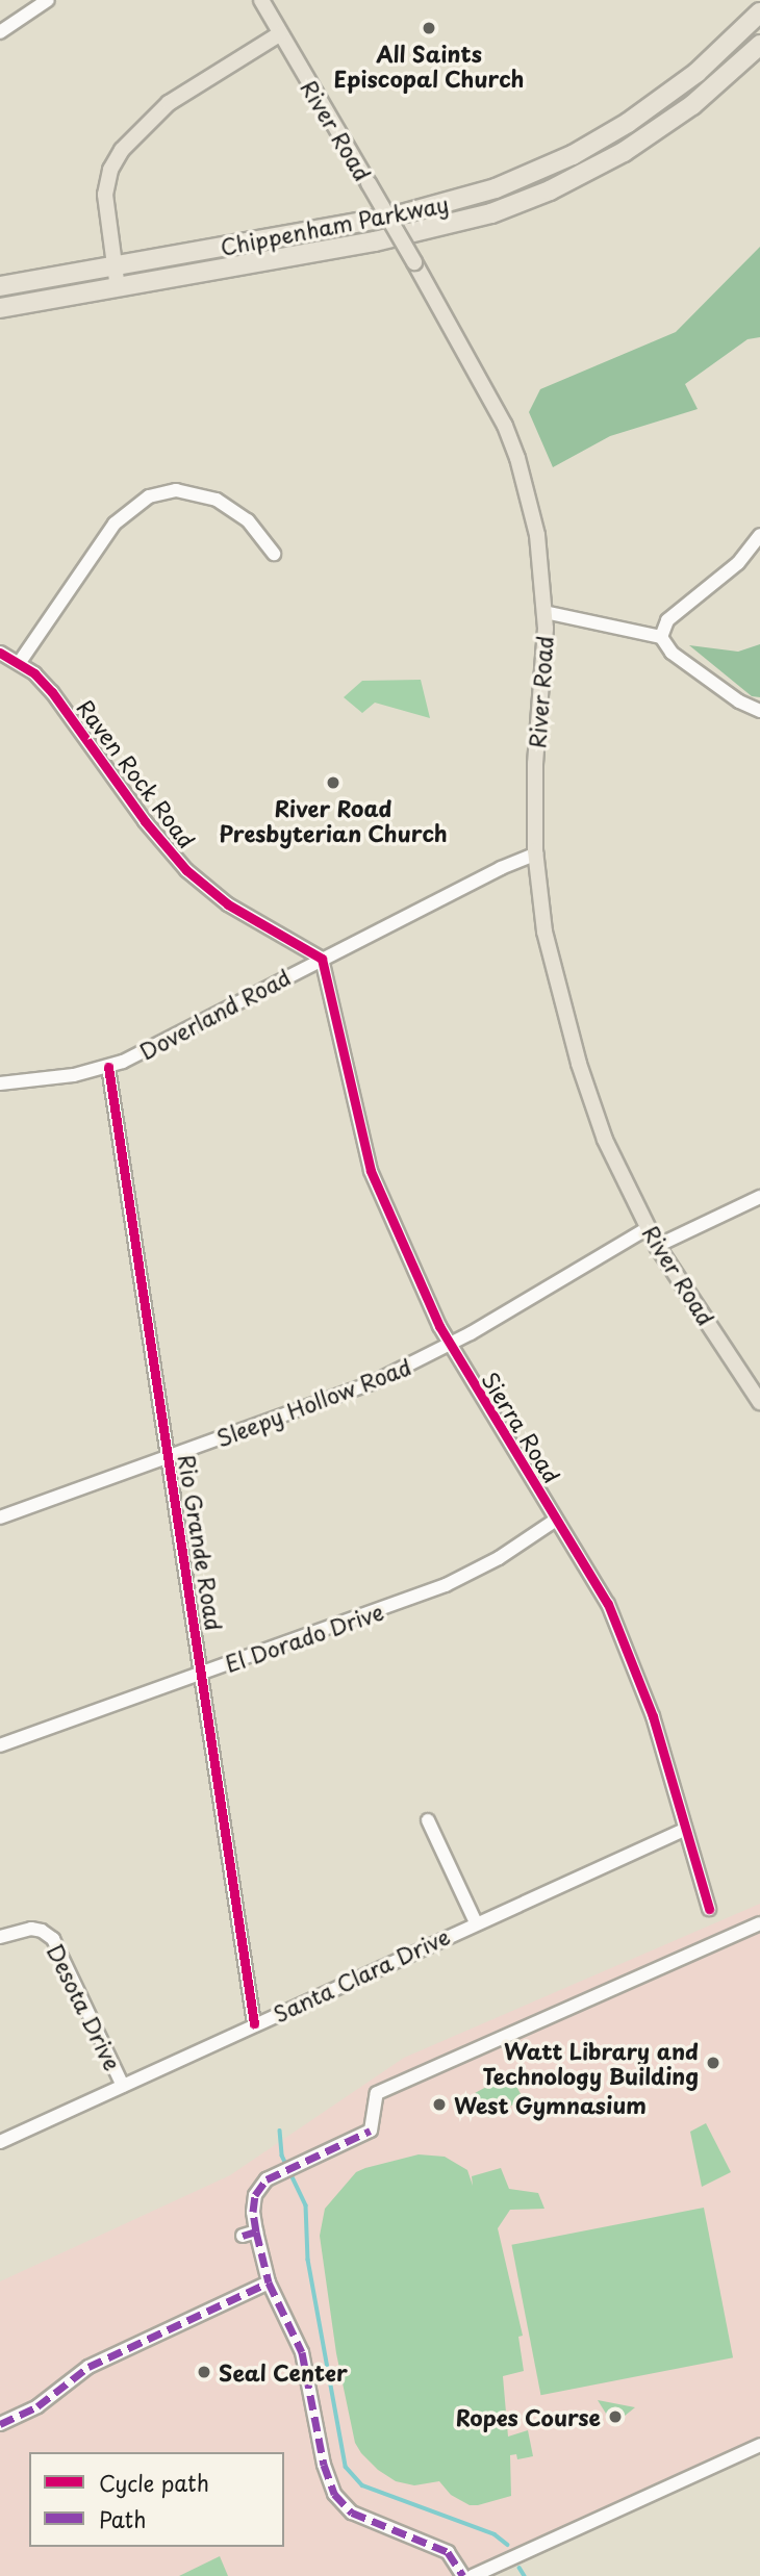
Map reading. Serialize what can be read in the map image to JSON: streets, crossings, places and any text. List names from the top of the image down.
{
  "streets": {
    "highway": ["Chippenham Parkway"],
    "main road": ["River Road"],
    "street": [
      "Raven Rock Road",
      "Doverland Road",
      "Sleepy Hollow Road",
      "Sierra Road",
      "Rio Grande Road",
      "El Dorado Drive",
      "Santa Clara Drive",
      "Desota Drive"
    ]
  },
  "crossings": [
    ["River Road", "Doverland Road"],
    ["River Road", "Sleepy Hollow Road"],
    ["Raven Rock Road", "Doverland Road"],
    ["Raven Rock Road", "Sierra Road"],
    ["Doverland Road", "Sierra Road"],
    ["Doverland Road", "Rio Grande Road"],
    ["Sleepy Hollow Road", "Sierra Road"],
    ["Sleepy Hollow Road", "Rio Grande Road"],
    ["Sierra Road", "El Dorado Drive"],
    ["Sierra Road", "Santa Clara Drive"],
    ["Rio Grande Road", "El Dorado Drive"],
    ["Rio Grande Road", "Santa Clara Drive"],
    ["Santa Clara Drive", "Desota Drive"]
  ],
  "places": [
    "All Saints Episcopal Church",
    "River Road Presbyterian Church",
    "Watt Library and Technology Building",
    "West Gymnasium",
    "Seal Center",
    "Ropes Course"
  ],
  "legend": ["Cycle path", "Path"]
}
